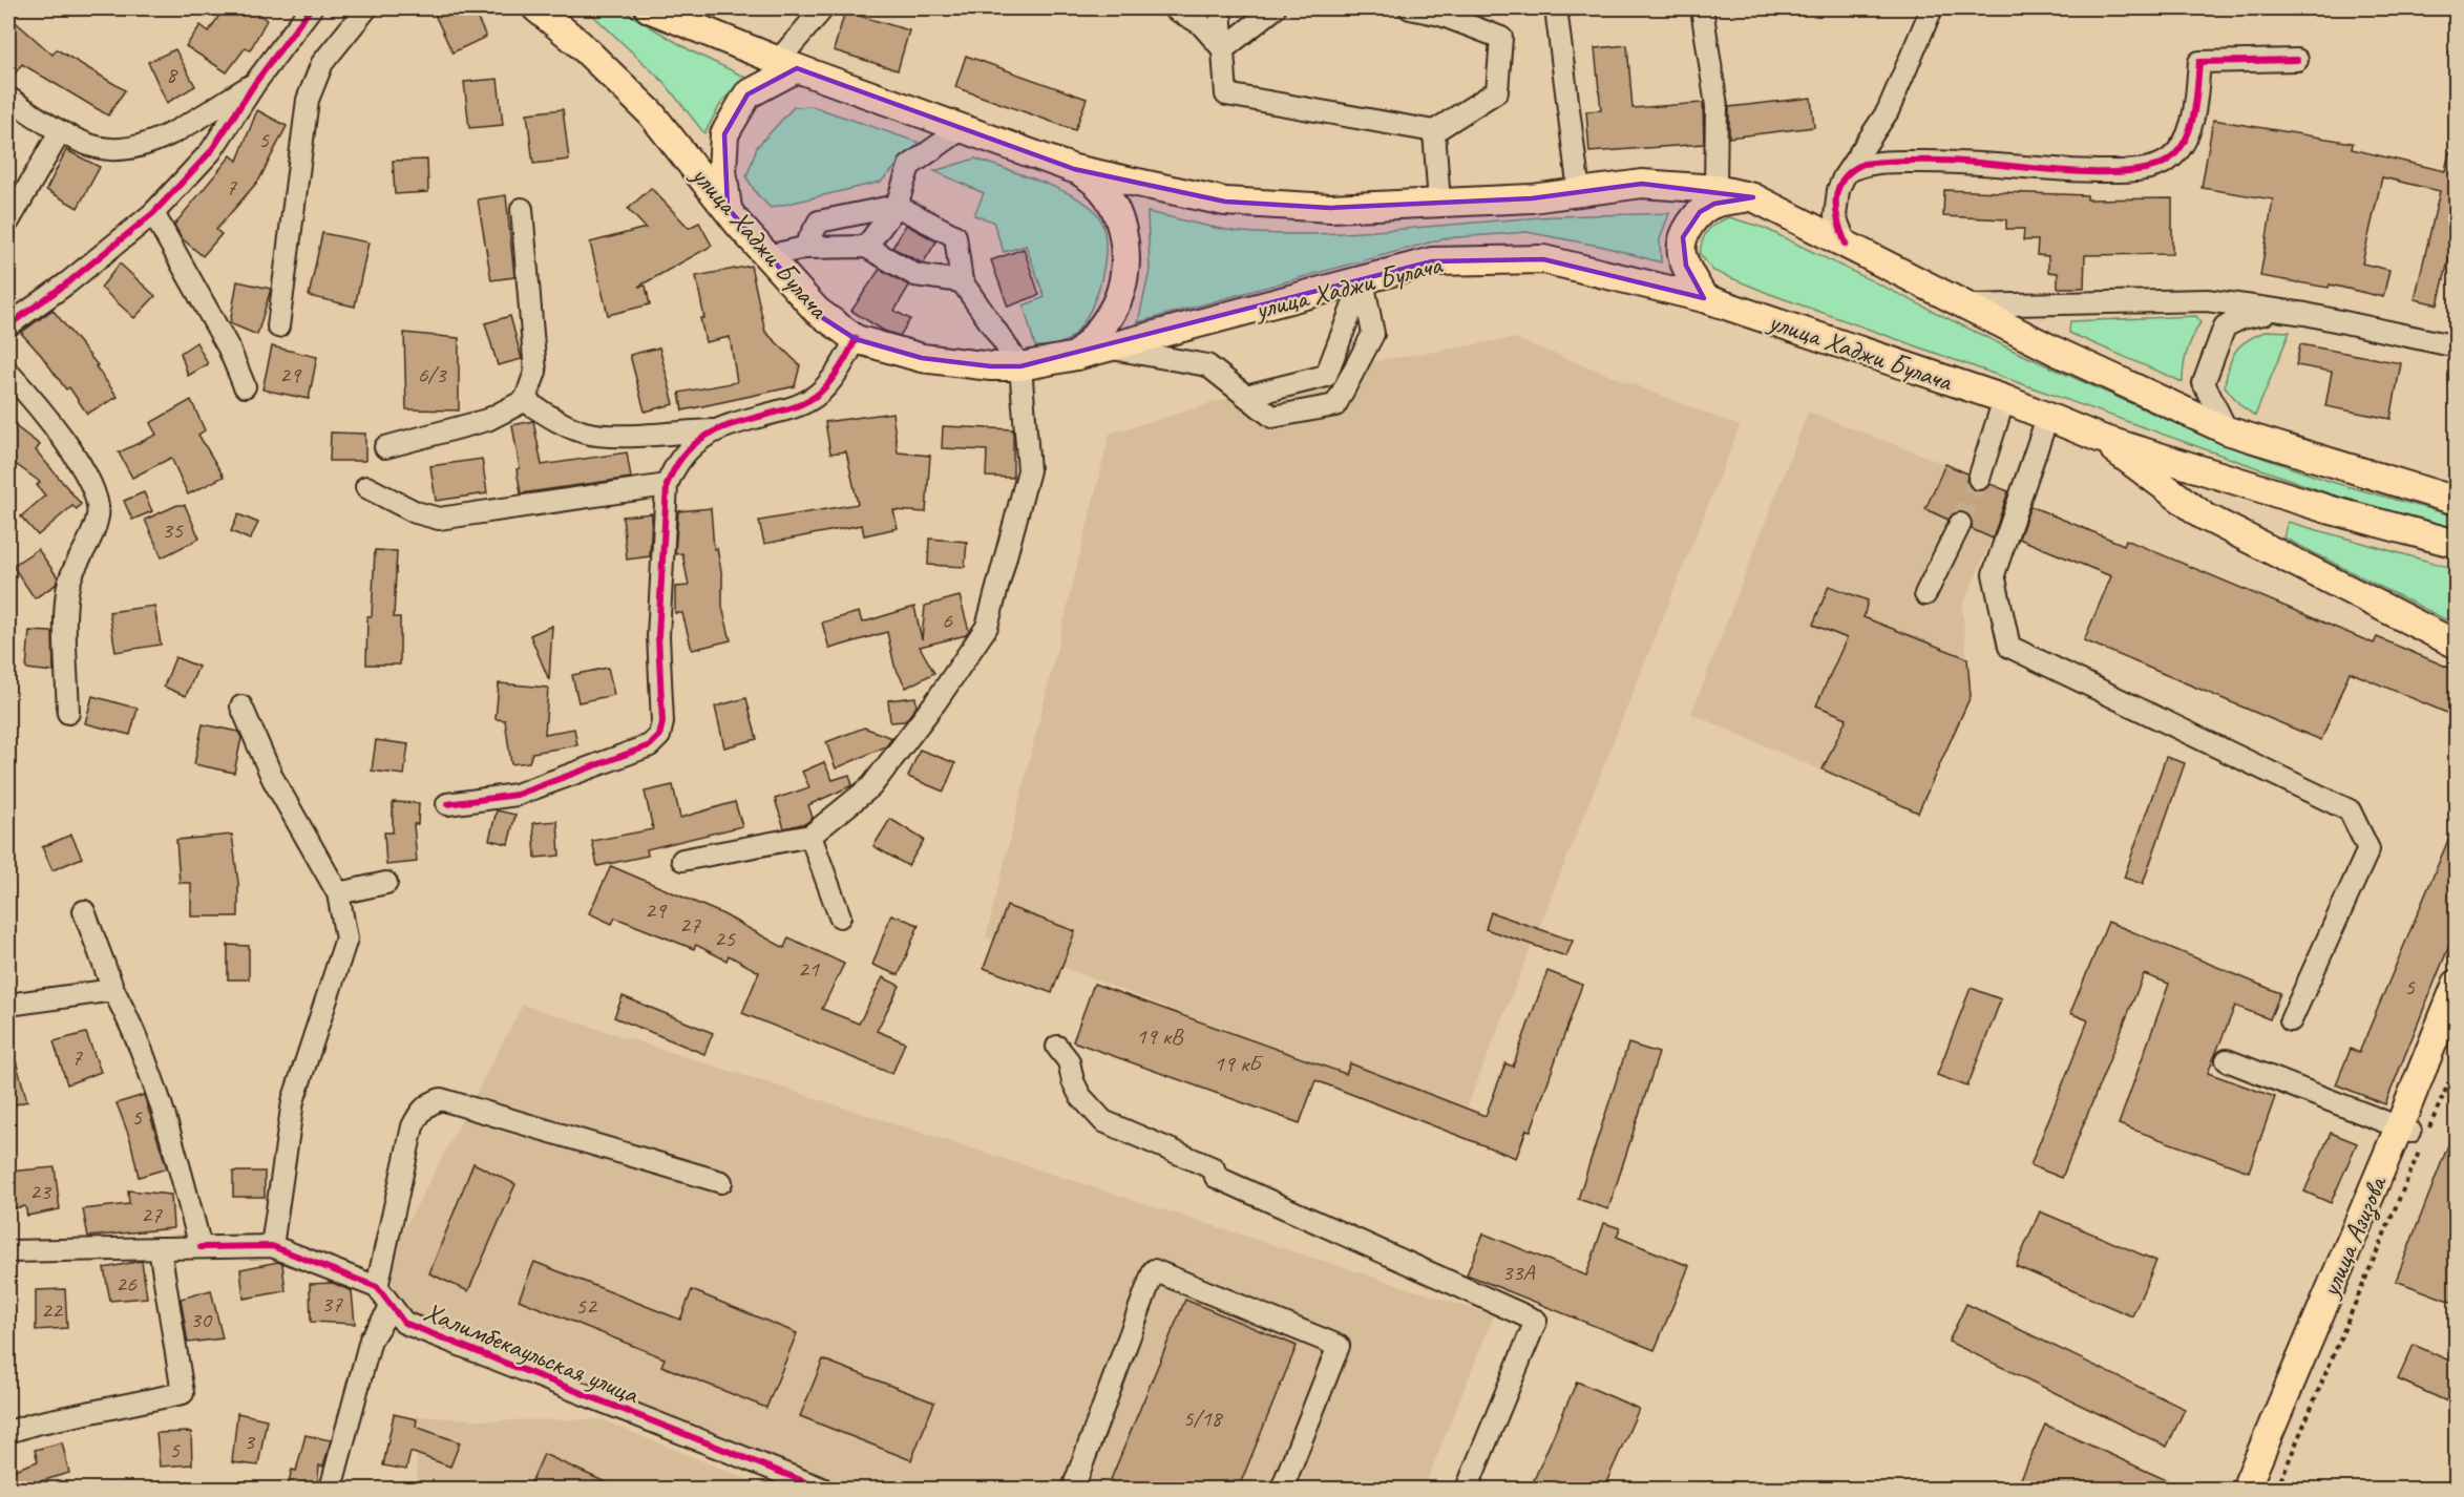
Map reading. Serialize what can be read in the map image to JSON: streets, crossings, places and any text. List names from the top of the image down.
{
  "streets": {
    "main road": ["улица Хаджи Булача", "улица Азизова"],
    "street": ["Халимбекаульская улица"]
  },
  "house_numbers": [
    "8",
    "5",
    "7",
    "29",
    "6/3",
    "35",
    "6",
    "29",
    "27",
    "25",
    "21",
    "5",
    "19 кВ",
    "7",
    "19 кБ",
    "5",
    "23",
    "27",
    "33А",
    "26",
    "37",
    "52",
    "22",
    "30",
    "5/18",
    "3",
    "5"
  ]
}
